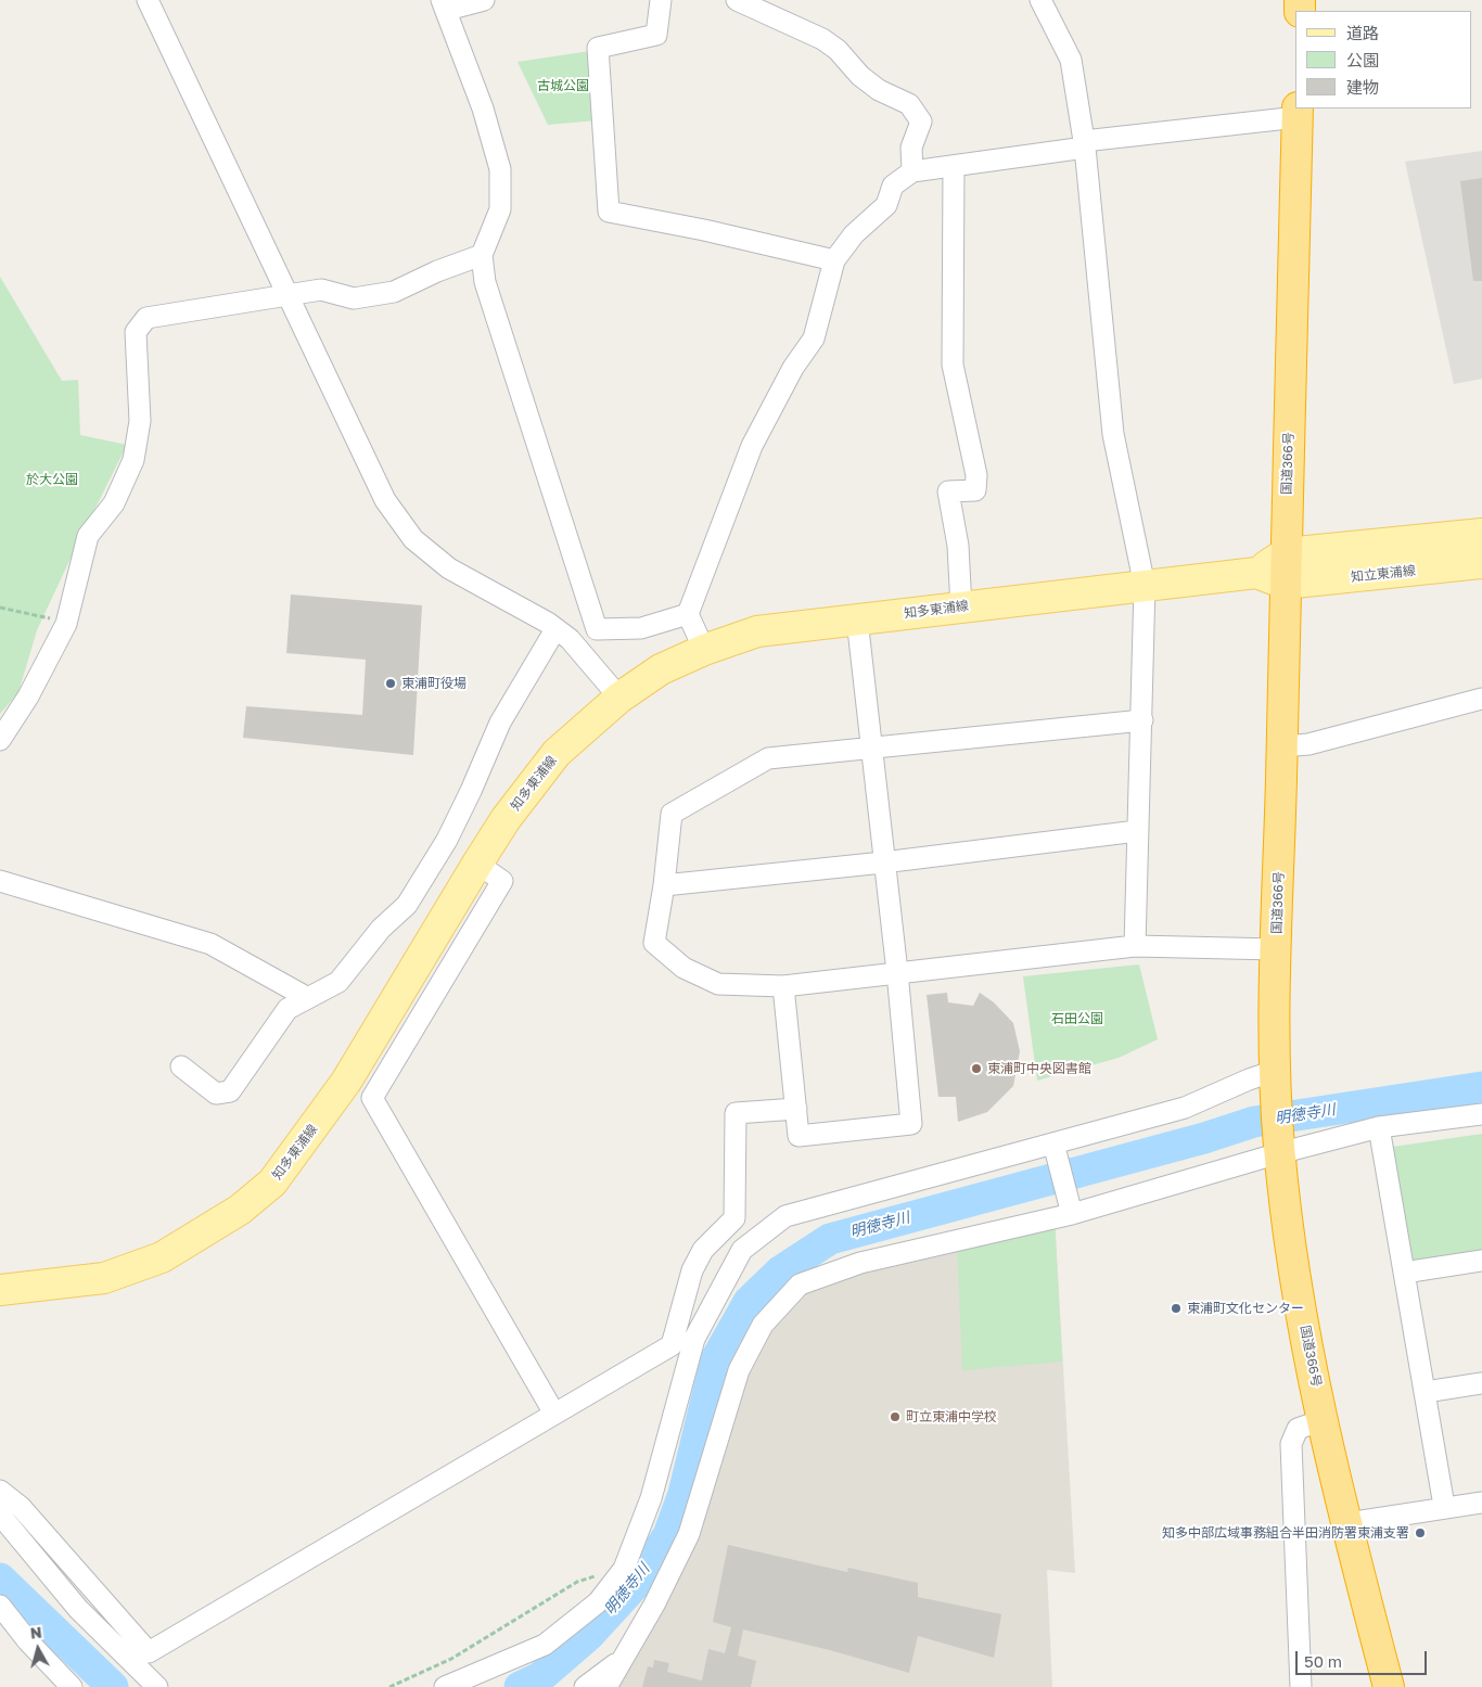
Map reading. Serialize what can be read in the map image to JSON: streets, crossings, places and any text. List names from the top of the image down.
{
  "streets": {
    "highway": ["国道366号"],
    "main road": ["知立東浦線", "知多東浦線"]
  },
  "crossings": [
    ["国道366号", "知立東浦線"],
    ["国道366号", "知多東浦線"],
    ["知立東浦線", "知多東浦線"]
  ],
  "water": ["明徳寺川"],
  "parks": ["古城公園", "於大公園", "石田公園"],
  "places": [
    "東浦町役場",
    "東浦町中央図書館",
    "東浦町文化センター",
    "町立東浦中学校",
    "知多中部広域事務組合半田消防署東浦支署"
  ],
  "legend": ["道路", "公園", "建物"],
  "scale_bar": "50 m",
  "north": "top"
}
